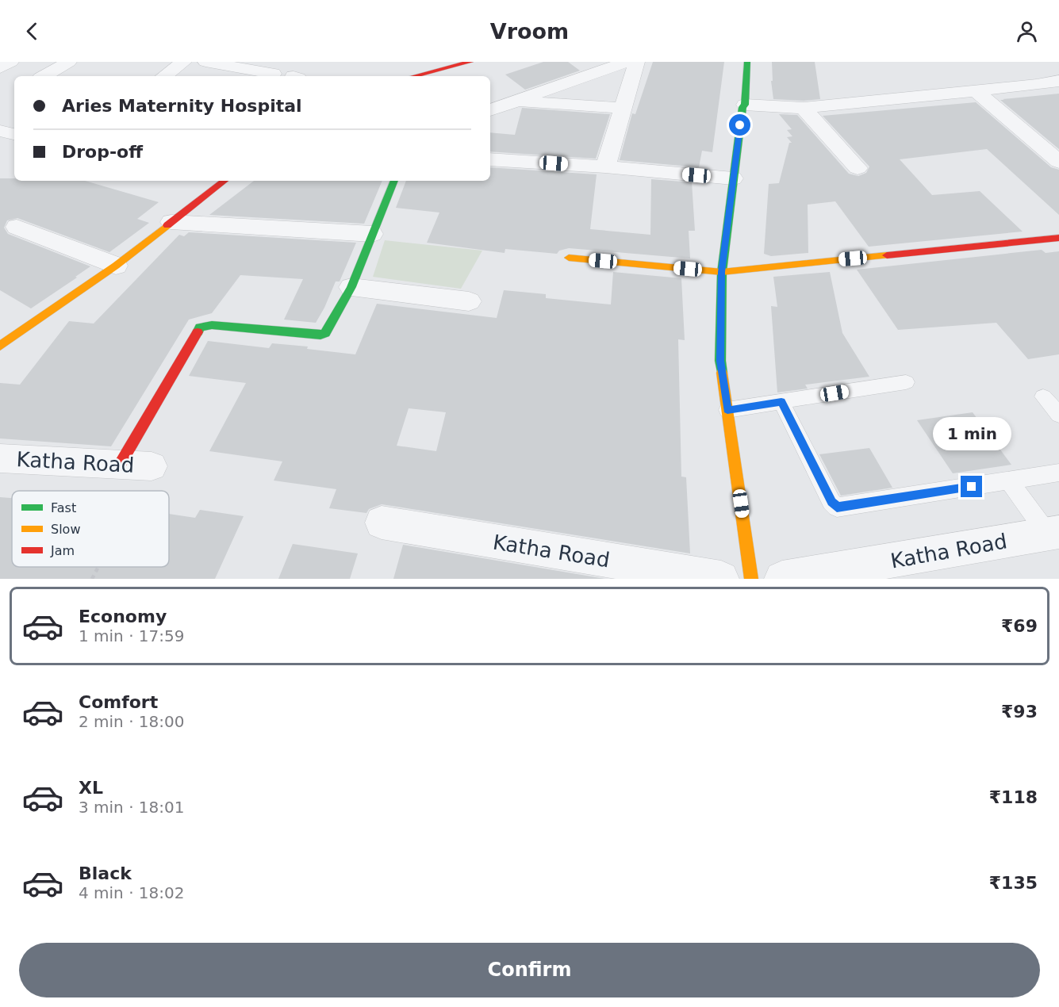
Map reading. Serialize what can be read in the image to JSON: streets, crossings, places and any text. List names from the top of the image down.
{
  "streets": {
    "street": ["Katha Road"]
  },
  "legend": ["Fast", "Slow", "Jam"],
  "page": {
    "header": "Vroom",
    "banner": ["Aries Maternity Hospital", "Drop-off"],
    "bubble": "1 min",
    "list": [
      {
        "name": "Economy",
        "note": "1 min · 17:59",
        "value": "₹69"
      },
      {
        "name": "Comfort",
        "note": "2 min · 18:00",
        "value": "₹93"
      },
      {
        "name": "XL",
        "note": "3 min · 18:01",
        "value": "₹118"
      },
      {
        "name": "Black",
        "note": "4 min · 18:02",
        "value": "₹135"
      }
    ],
    "buttons": "Confirm"
  }
}
